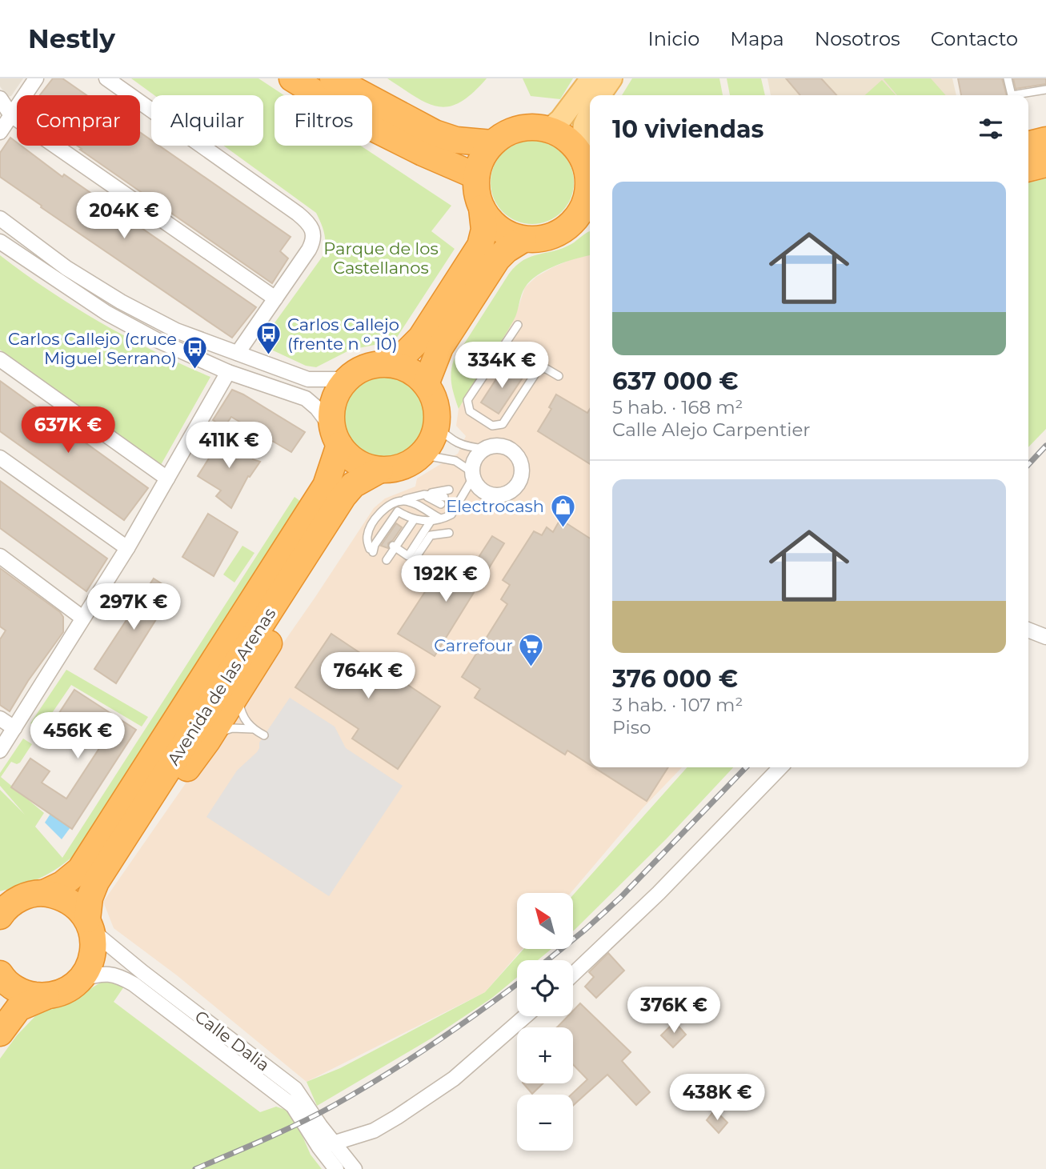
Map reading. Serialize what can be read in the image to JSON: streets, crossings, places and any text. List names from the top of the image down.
{
  "streets": {
    "highway": ["Avenida de las Arenas"],
    "street": ["Calle Dalia"]
  },
  "crossings": [
    ["Avenida de las Arenas", "Calle Dalia"]
  ],
  "parks": ["Parque de los Castellanos"],
  "places": {
    "bus stop": ["Carlos Callejo (frente n º 10)", "Carlos Callejo (cruce Miguel Serrano)"],
    "shop": ["Electrocash"],
    "supermarket": ["Carrefour"]
  },
  "north": "top left",
  "page": {
    "header": "Nestly",
    "nav": [
      "Inicio",
      "Mapa",
      "Nosotros",
      "Contacto"
    ],
    "chip": ["Comprar", "Alquilar", "Filtros"],
    "heading": "10 viviendas",
    "list": [
      {
        "name": "637 000 €",
        "note": "5 hab. · 168 m² · Calle Alejo Carpentier"
      },
      {
        "name": "376 000 €",
        "note": "3 hab. · 107 m² · Piso"
      }
    ],
    "price": [
      "204K €",
      "334K €",
      "637K €",
      "411K €",
      "192K €",
      "297K €",
      "764K €",
      "456K €",
      "376K €",
      "438K €"
    ],
    "map_buttons": ["+", "−"]
  }
}
